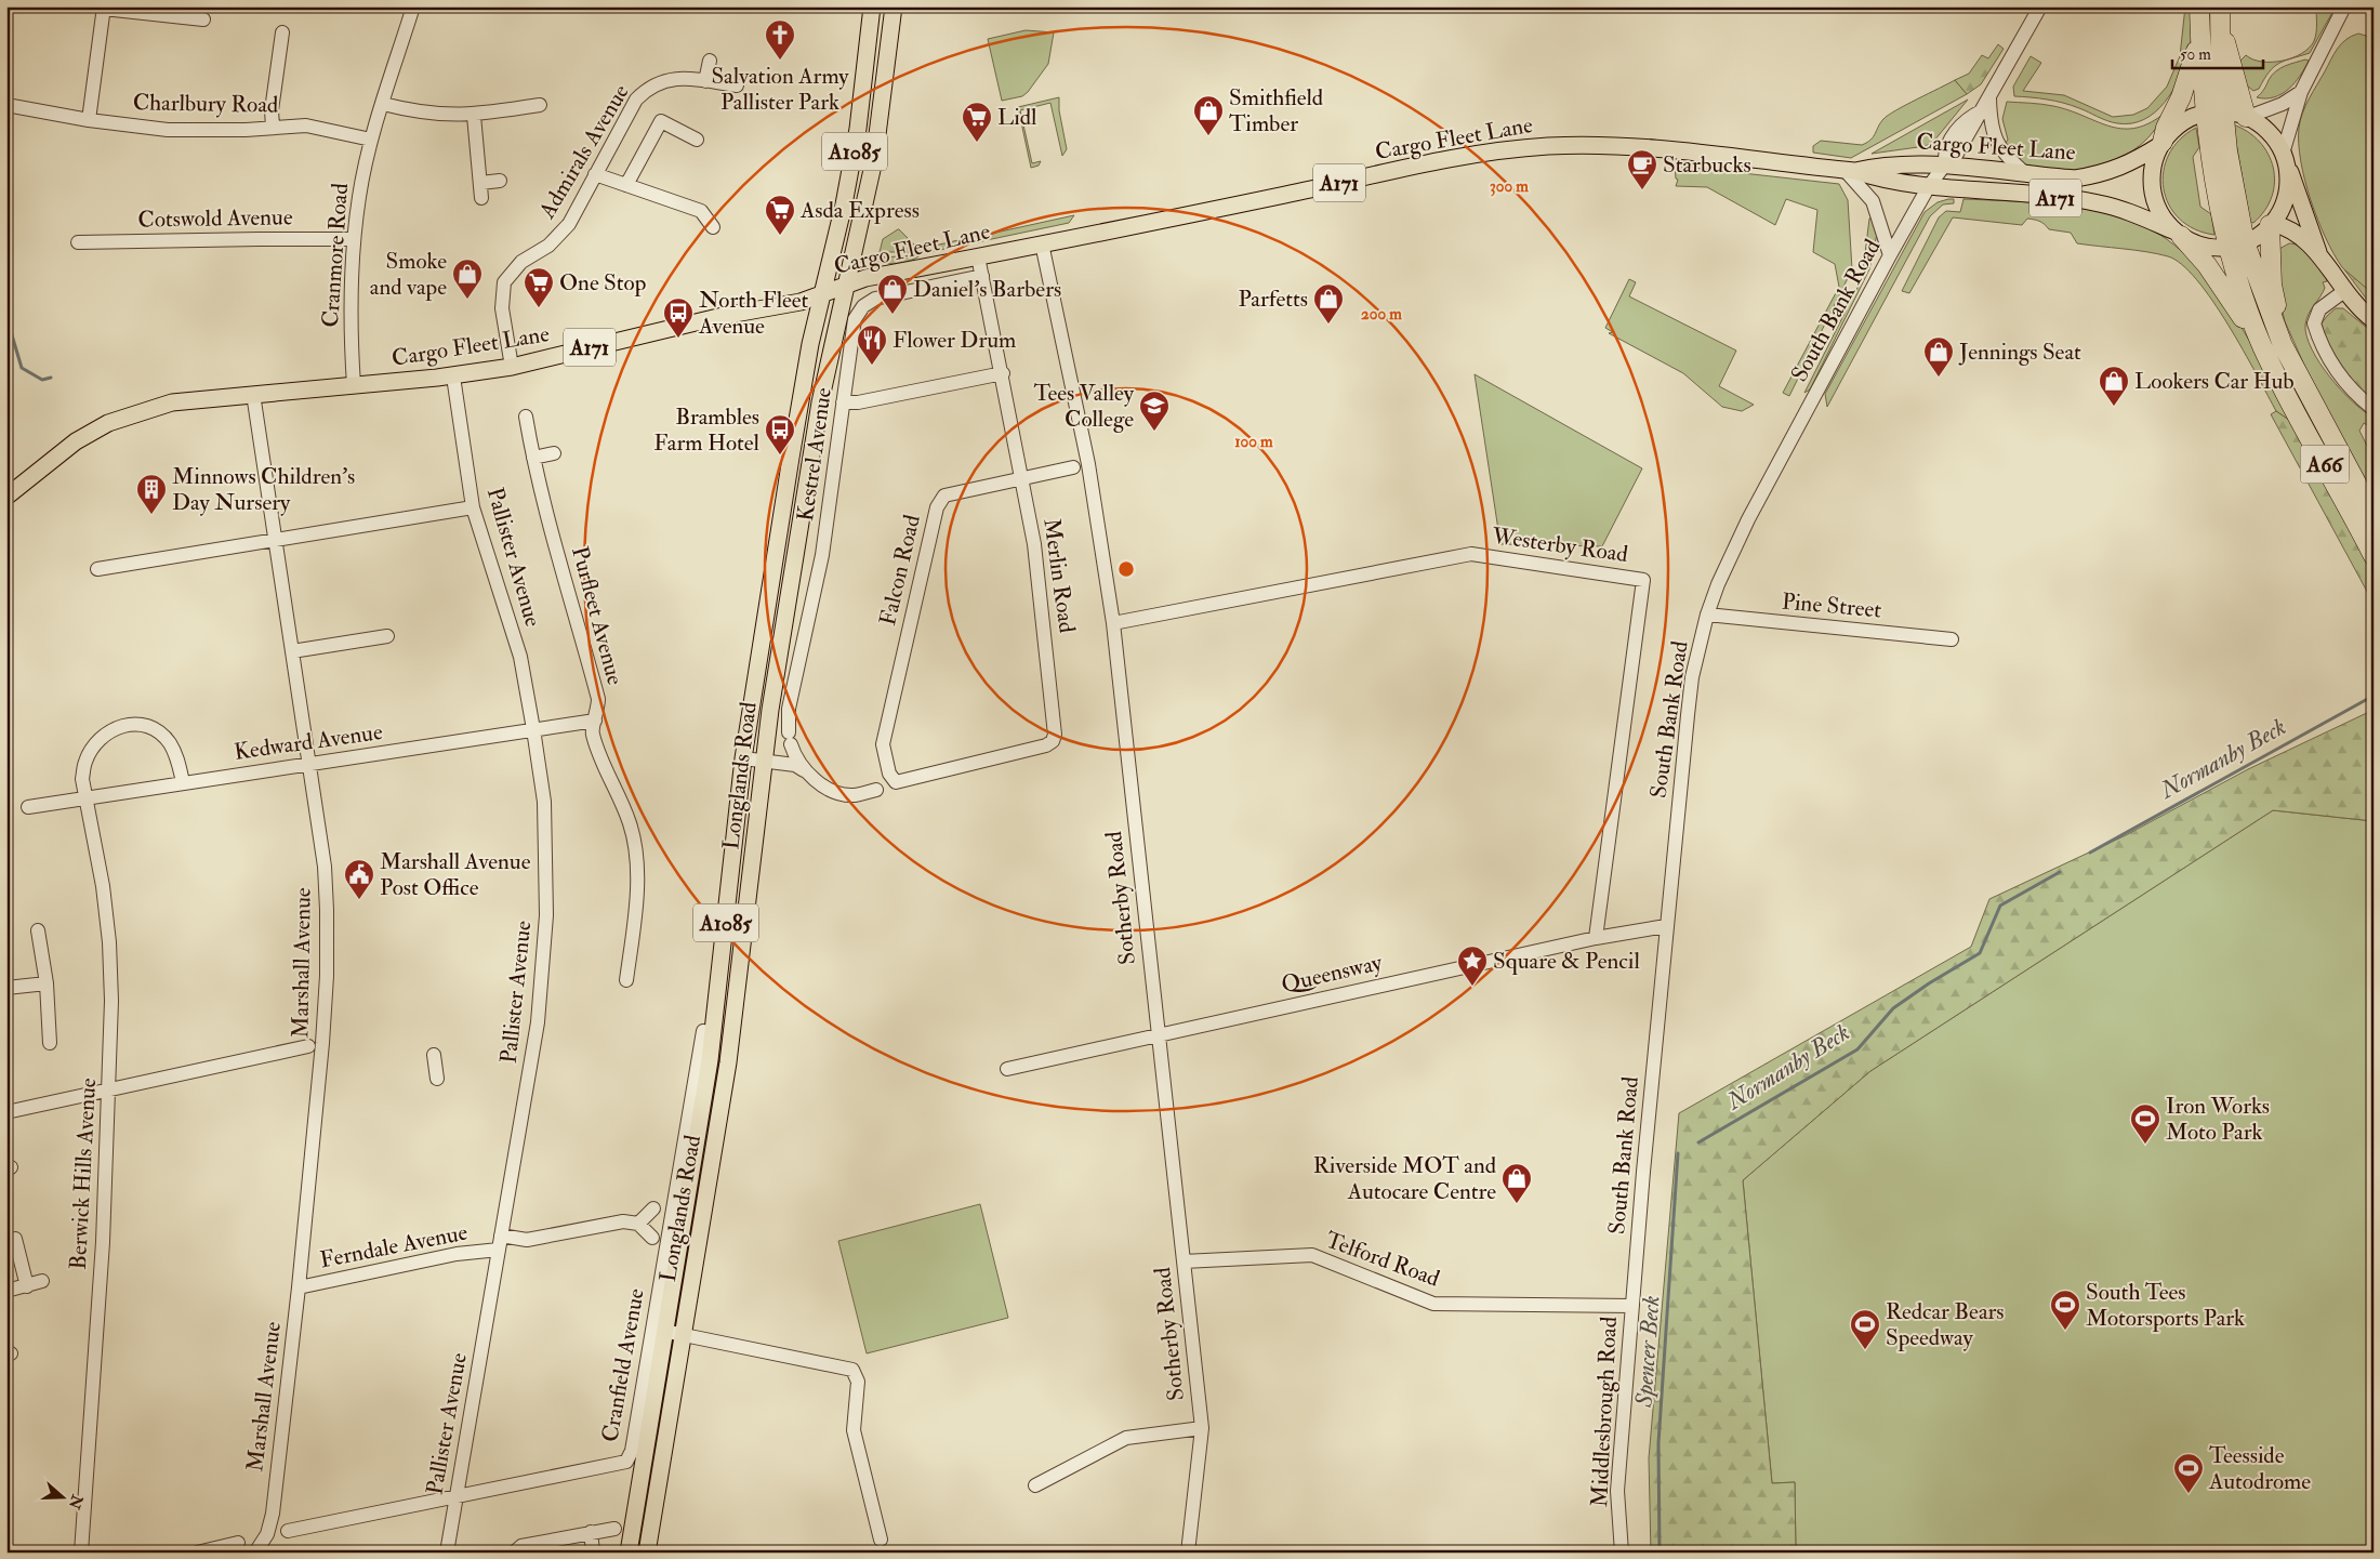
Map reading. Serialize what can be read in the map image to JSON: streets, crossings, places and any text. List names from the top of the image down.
{
  "streets": {
    "highway": ["A66"],
    "main road": [
      "Cargo Fleet Lane",
      "A1085",
      "A171",
      "Longlands Road"
    ],
    "street": [
      "Charlbury Road",
      "Admirals Avenue",
      "Cotswold Avenue",
      "Cranmore Road",
      "South Bank Road",
      "Kestrel Avenue",
      "Westerby Road",
      "Pallister Avenue",
      "Falcon Road",
      "Merlin Road",
      "Pine Street",
      "Purfleet Avenue",
      "Kedward Avenue",
      "Sotherby Road",
      "Marshall Avenue",
      "Queensway",
      "Berwick Hills Avenue",
      "Ferndale Avenue",
      "Telford Road",
      "Cranfield Avenue",
      "Middlesbrough Road"
    ]
  },
  "crossings": [
    ["Charlbury Road", "Cranmore Road"],
    ["Cargo Fleet Lane", "Admirals Avenue"],
    ["Cargo Fleet Lane", "Cranmore Road"],
    ["Cargo Fleet Lane", "South Bank Road"],
    ["Cargo Fleet Lane", "A66"],
    ["Cargo Fleet Lane", "Pallister Avenue"],
    ["Cargo Fleet Lane", "Merlin Road"],
    ["Cargo Fleet Lane", "Longlands Road"],
    ["Cargo Fleet Lane", "Sotherby Road"],
    ["Cargo Fleet Lane", "Marshall Avenue"],
    ["Cotswold Avenue", "Cranmore Road"],
    ["South Bank Road", "Pine Street"],
    ["South Bank Road", "Queensway"],
    ["South Bank Road", "Telford Road"],
    ["South Bank Road", "Middlesbrough Road"],
    ["Kestrel Avenue", "Merlin Road"],
    ["Westerby Road", "Sotherby Road"],
    ["Westerby Road", "Queensway"],
    ["Pallister Avenue", "Kedward Avenue"],
    ["Pallister Avenue", "Ferndale Avenue"],
    ["Pallister Avenue", "Cranfield Avenue"],
    ["Falcon Road", "Merlin Road"],
    ["Purfleet Avenue", "Kedward Avenue"],
    ["Kedward Avenue", "Marshall Avenue"],
    ["Kedward Avenue", "Berwick Hills Avenue"],
    ["Sotherby Road", "Queensway"],
    ["Sotherby Road", "Telford Road"],
    ["Marshall Avenue", "Ferndale Avenue"],
    ["Telford Road", "Middlesbrough Road"]
  ],
  "water": ["Normanby Beck", "Spencer Beck"],
  "places": {
    "church": ["Salvation Army Pallister Park"],
    "shop": [
      "Smithfield Timber",
      "Smoke and vape",
      "Daniel's Barbers",
      "Parfetts",
      "Jennings Seat",
      "Lookers Car Hub",
      "Riverside MOT and Autocare Centre"
    ],
    "supermarket": ["Lidl", "Asda Express", "One Stop"],
    "cafe": ["Starbucks"],
    "bus stop": ["North Fleet Avenue", "Brambles Farm Hotel"],
    "restaurant": ["Flower Drum"],
    "school or university": ["Tees Valley College"],
    "building": ["Minnows Children's Day Nursery"],
    "public building": ["Marshall Avenue Post Office"],
    "place": ["Square & Pencil"],
    "sports": [
      "Iron Works Moto Park",
      "South Tees Motorsports Park",
      "Redcar Bears Speedway",
      "Teesside Autodrome"
    ]
  },
  "scale_bar": "50 m",
  "north": "right",
  "rings": ["300 m", "200 m", "100 m"]
}
